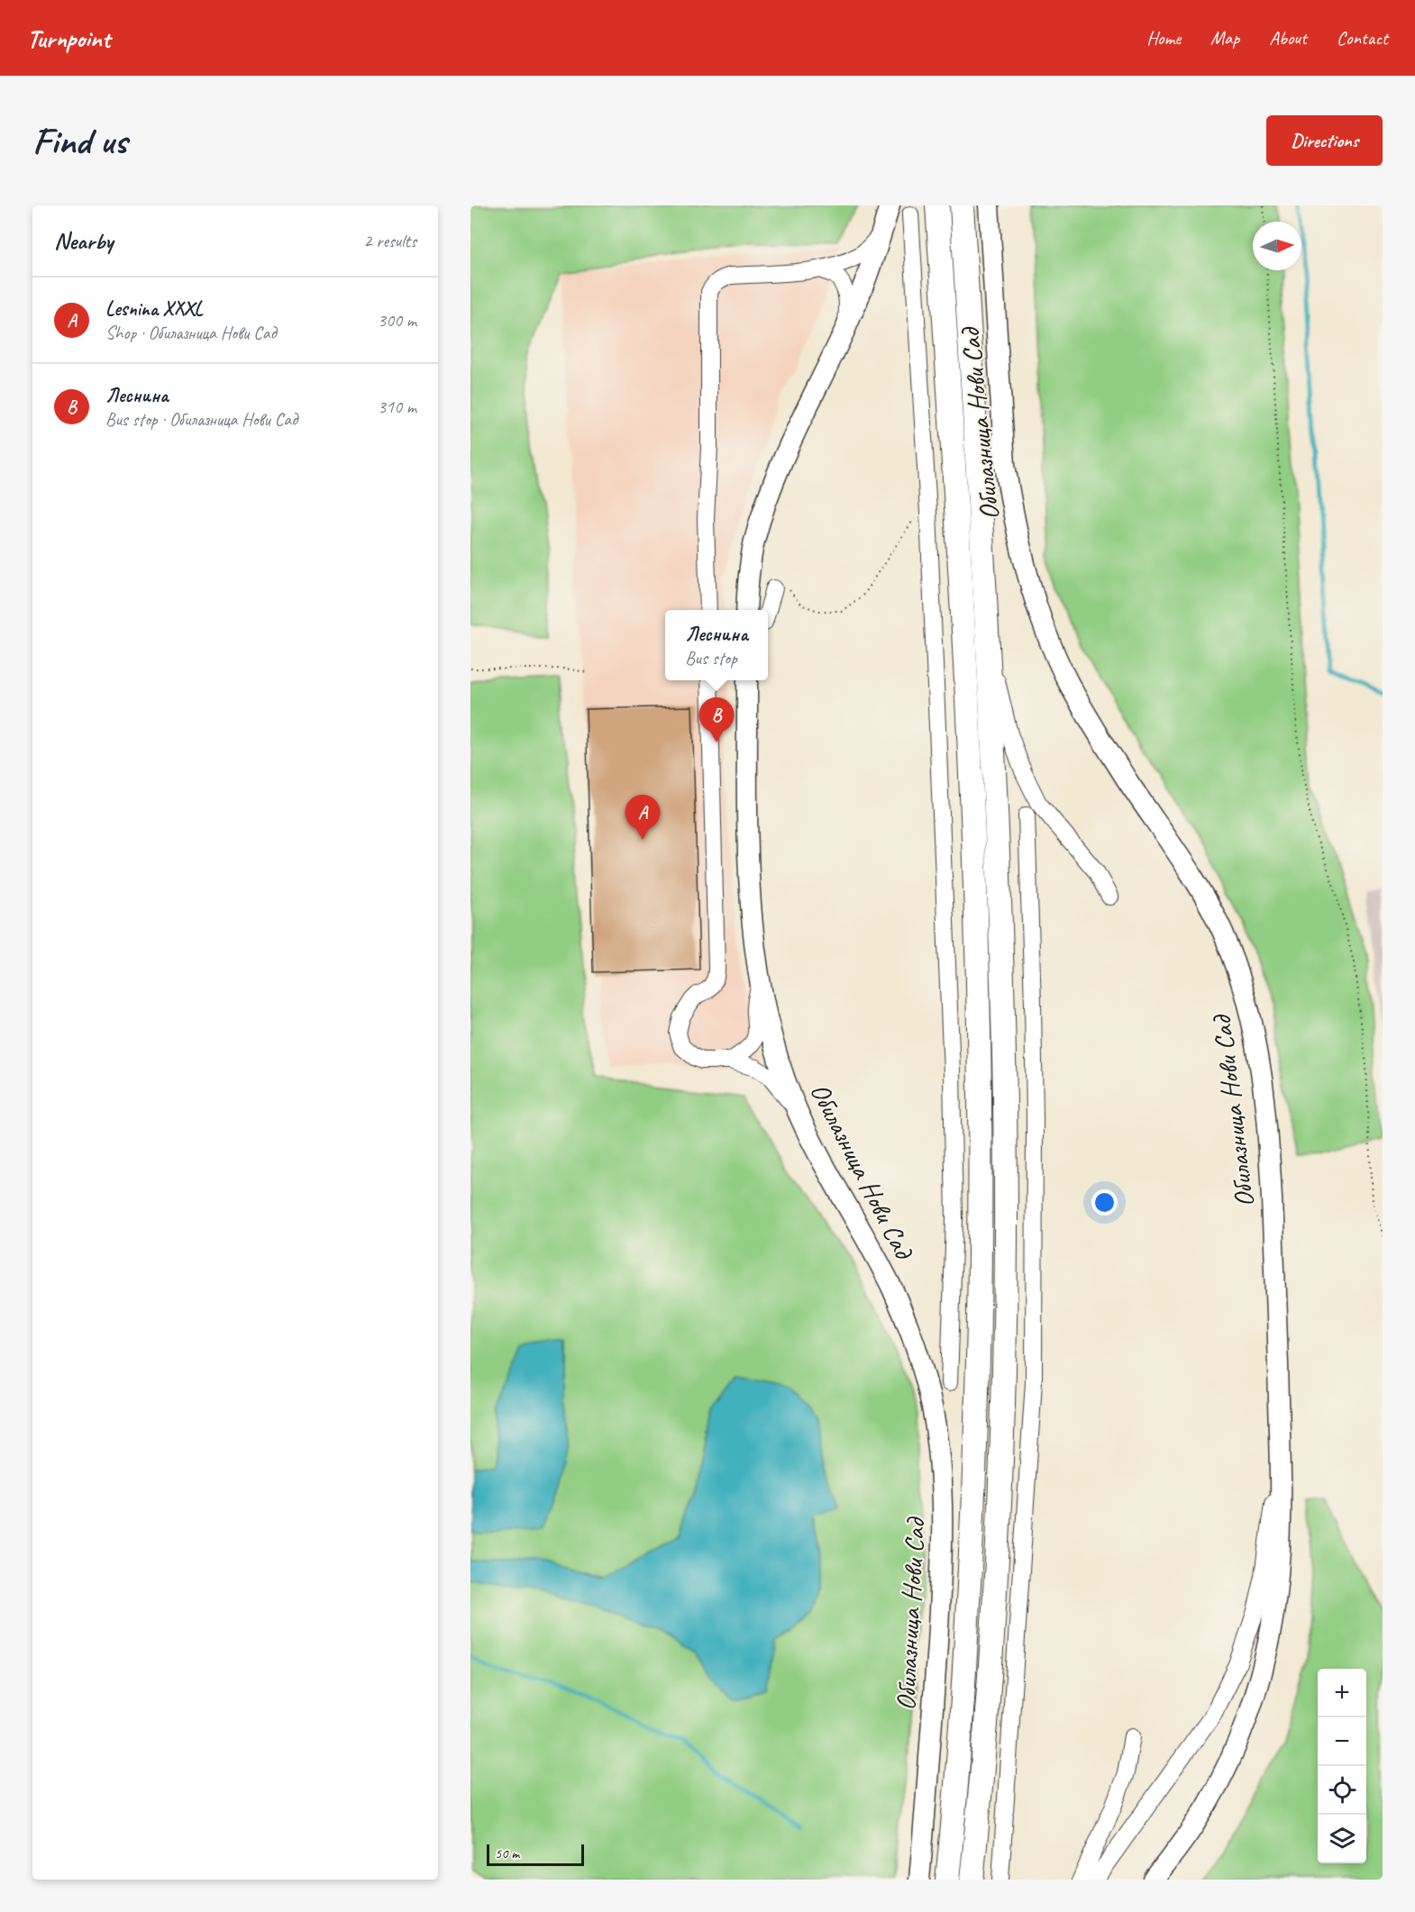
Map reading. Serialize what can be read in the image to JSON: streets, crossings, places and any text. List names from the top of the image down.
{
  "streets": {
    "main road": ["Обилазница Нови Сад"]
  },
  "scale_bar": "50 m",
  "north": "right",
  "page": {
    "header": "Turnpoint",
    "nav": [
      "Home",
      "Map",
      "About",
      "Contact"
    ],
    "buttons": "Directions",
    "title": "Find us",
    "heading": ["Nearby", "2 results"],
    "list": [
      {
        "mark": "A",
        "name": "Lesnina XXXL",
        "note": "Shop · Обилазница Нови Сад",
        "value": "300 m"
      },
      {
        "mark": "B",
        "name": "Леснина",
        "note": "Bus stop · Обилазница Нови Сад",
        "value": "310 m"
      }
    ],
    "popup": ["Леснина", "Bus stop"],
    "pins": ["B", "A"],
    "map_buttons": ["+", "−"],
    "scale": "50 m"
  }
}
